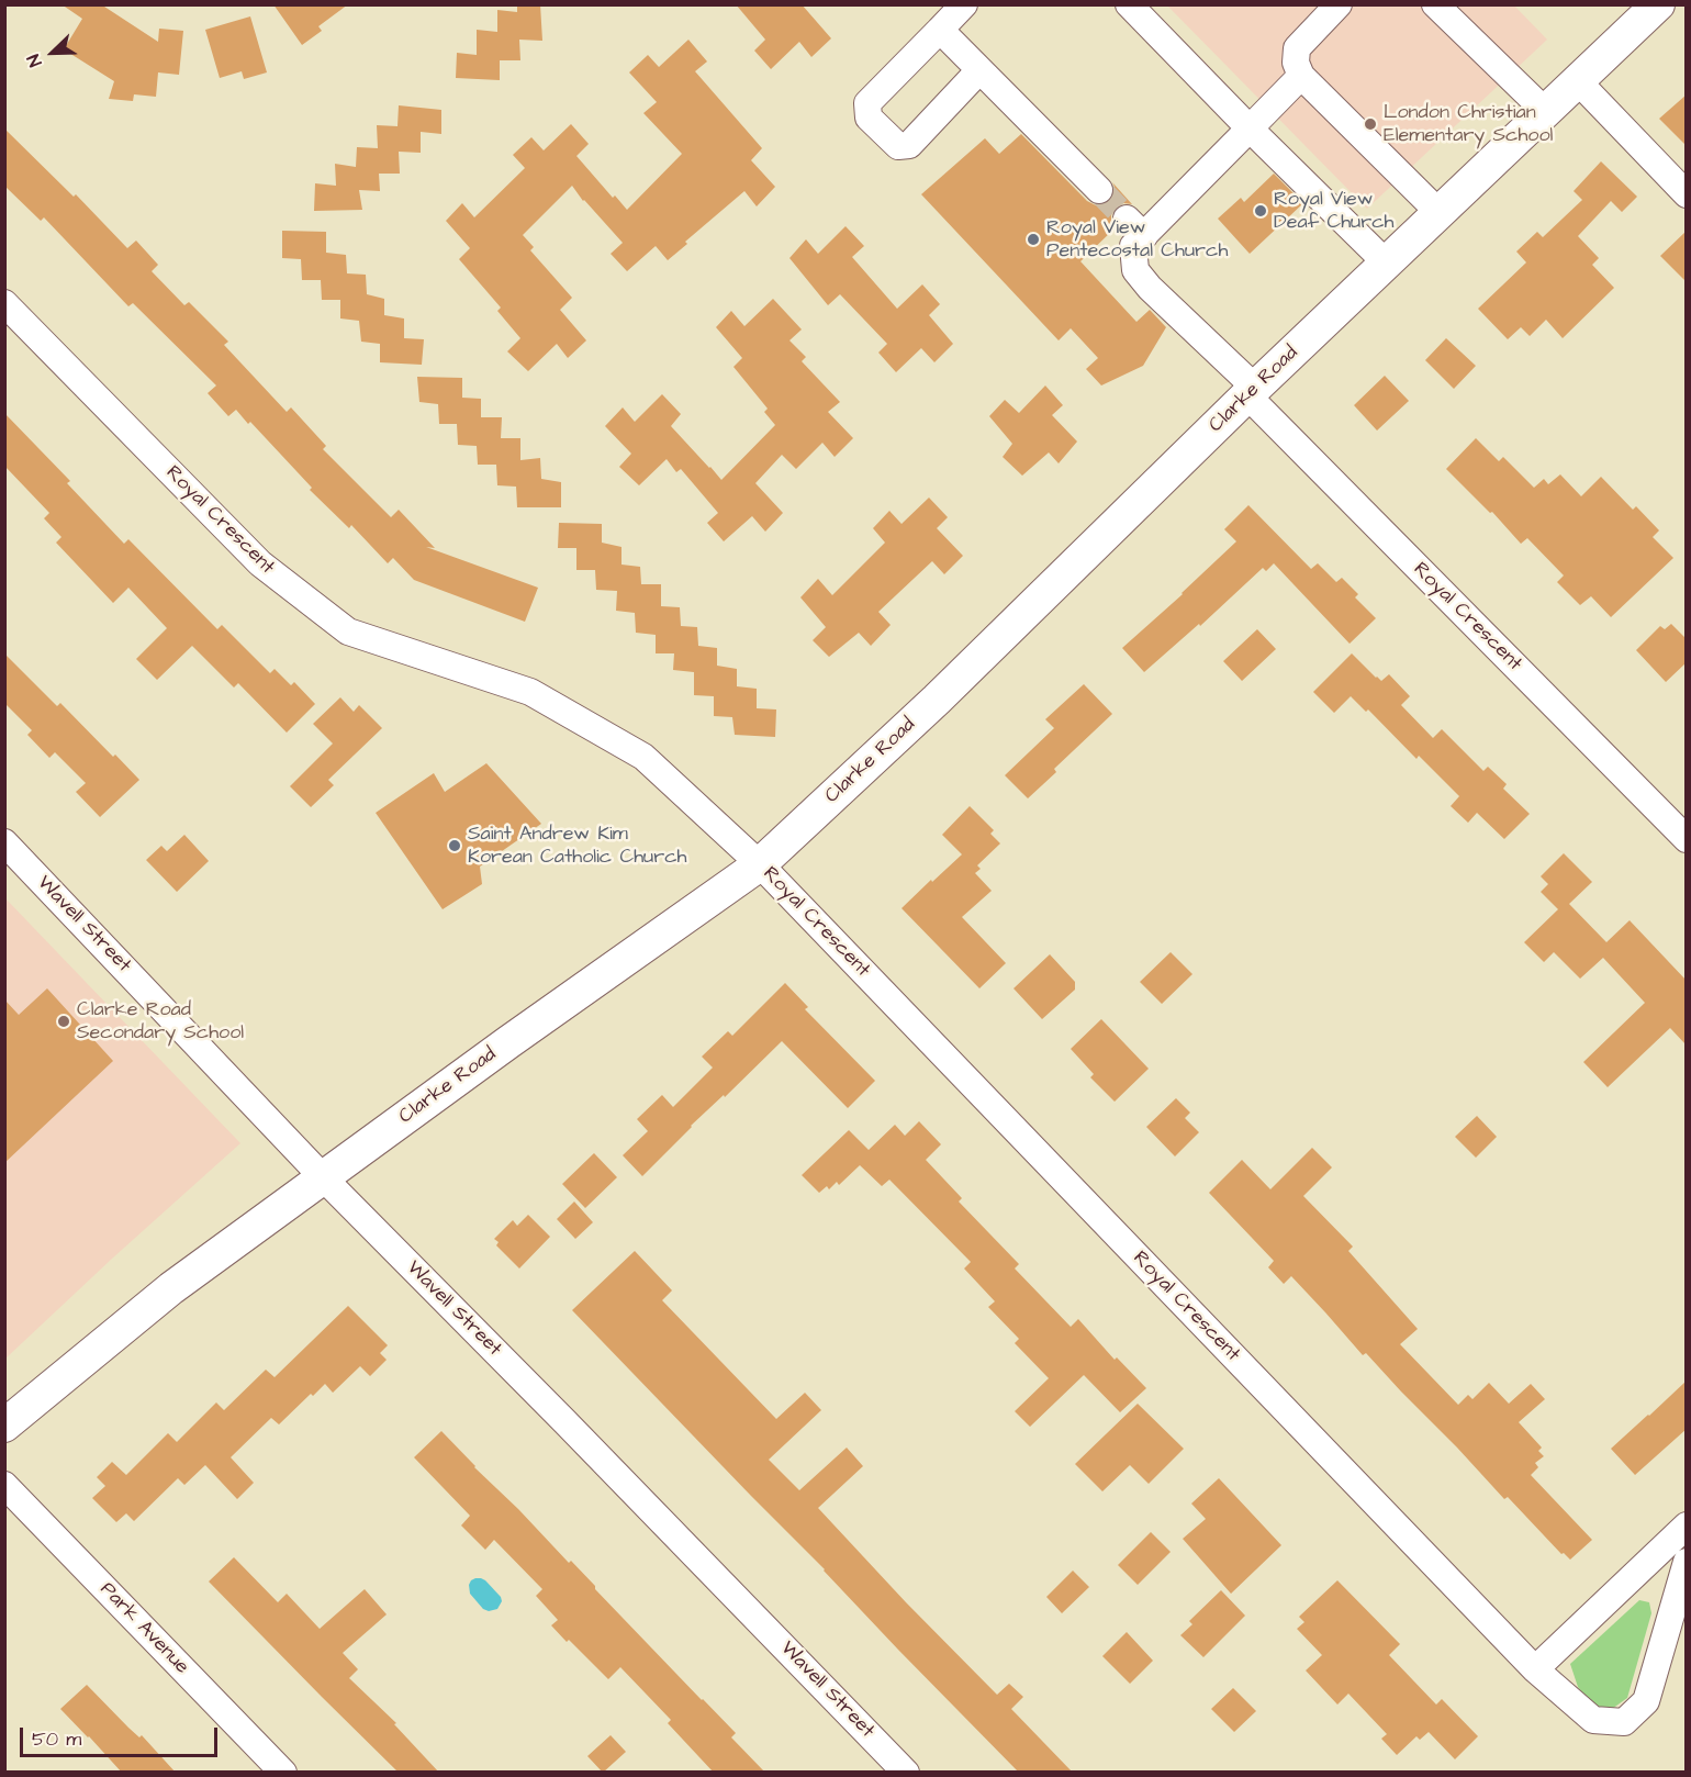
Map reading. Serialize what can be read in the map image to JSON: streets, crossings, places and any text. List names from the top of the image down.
{
  "streets": {
    "main road": ["Clarke Road"],
    "street": ["Royal Crescent", "Wavell Street", "Park Avenue"]
  },
  "crossings": [
    ["Clarke Road", "Royal Crescent"],
    ["Clarke Road", "Wavell Street"]
  ],
  "places": [
    "London Christian Elementary School",
    "Royal View Deaf Church",
    "Royal View Pentecostal Church",
    "Saint Andrew Kim Korean Catholic Church",
    "Clarke Road Secondary School"
  ],
  "scale_bar": "50 m",
  "north": "bottom left"
}
